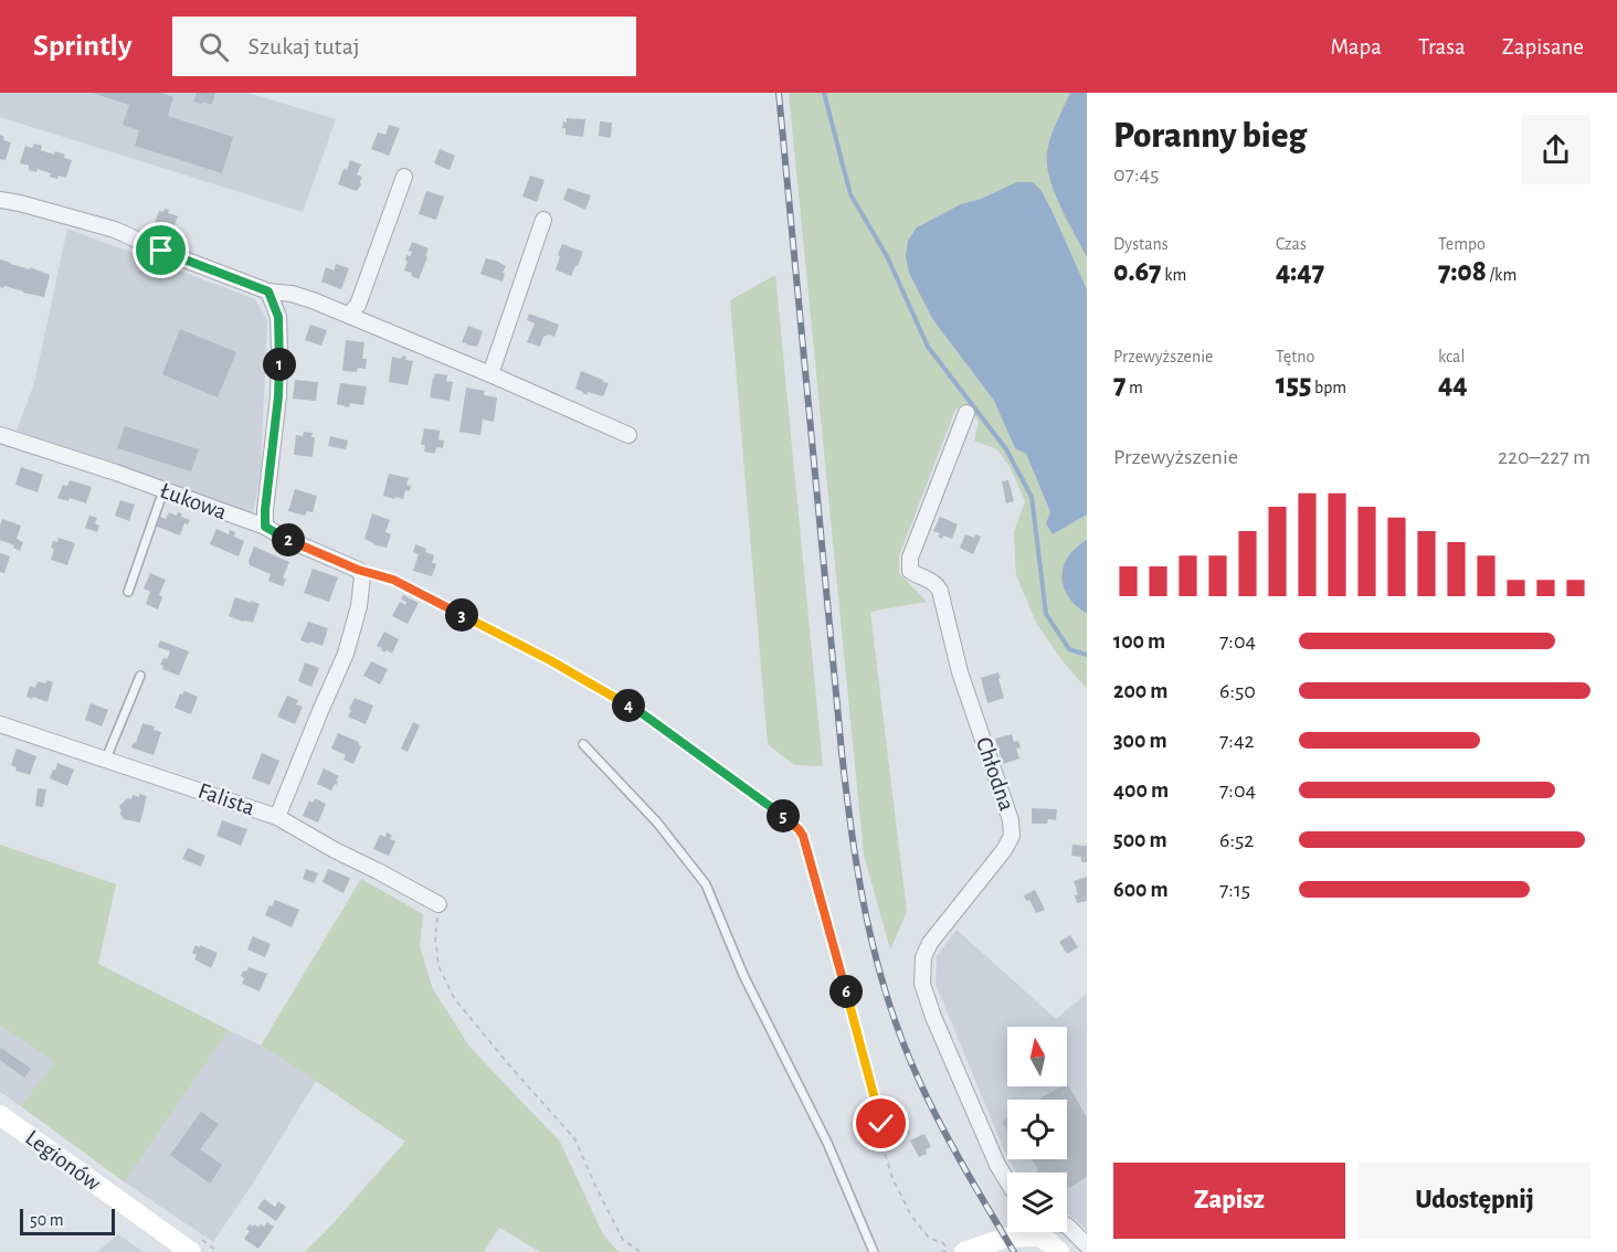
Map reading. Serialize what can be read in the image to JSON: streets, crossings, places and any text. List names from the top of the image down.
{
  "streets": {
    "street": [
      "Łukowa",
      "Chłodna",
      "Falista",
      "Legionów"
    ]
  },
  "scale_bar": "50 m",
  "north": "top",
  "page": {
    "header": "Sprintly",
    "search": "Szukaj tutaj",
    "nav": ["Mapa", "Trasa", "Zapisane"],
    "heading": ["Poranny bieg", "07:45"],
    "stats": [
      ["Dystans", "0.67 km"],
      ["Czas", "4:47"],
      ["Tempo", "7:08 /km"],
      ["Przewyższenie", "7 m"],
      ["Tętno", "155 bpm"],
      ["kcal", "44"]
    ],
    "pins": [
      "1",
      "2",
      "3",
      "4",
      "5",
      "6"
    ],
    "chart": ["Przewyższenie", "220–227 m"],
    "list": [
      {
        "name": "100 m",
        "note": "7:04"
      },
      {
        "name": "200 m",
        "note": "6:50"
      },
      {
        "name": "300 m",
        "note": "7:42"
      },
      {
        "name": "400 m",
        "note": "7:04"
      },
      {
        "name": "500 m",
        "note": "6:52"
      },
      {
        "name": "600 m",
        "note": "7:15"
      }
    ],
    "buttons": ["Zapisz", "Udostępnij"],
    "scale": "50 m"
  }
}
